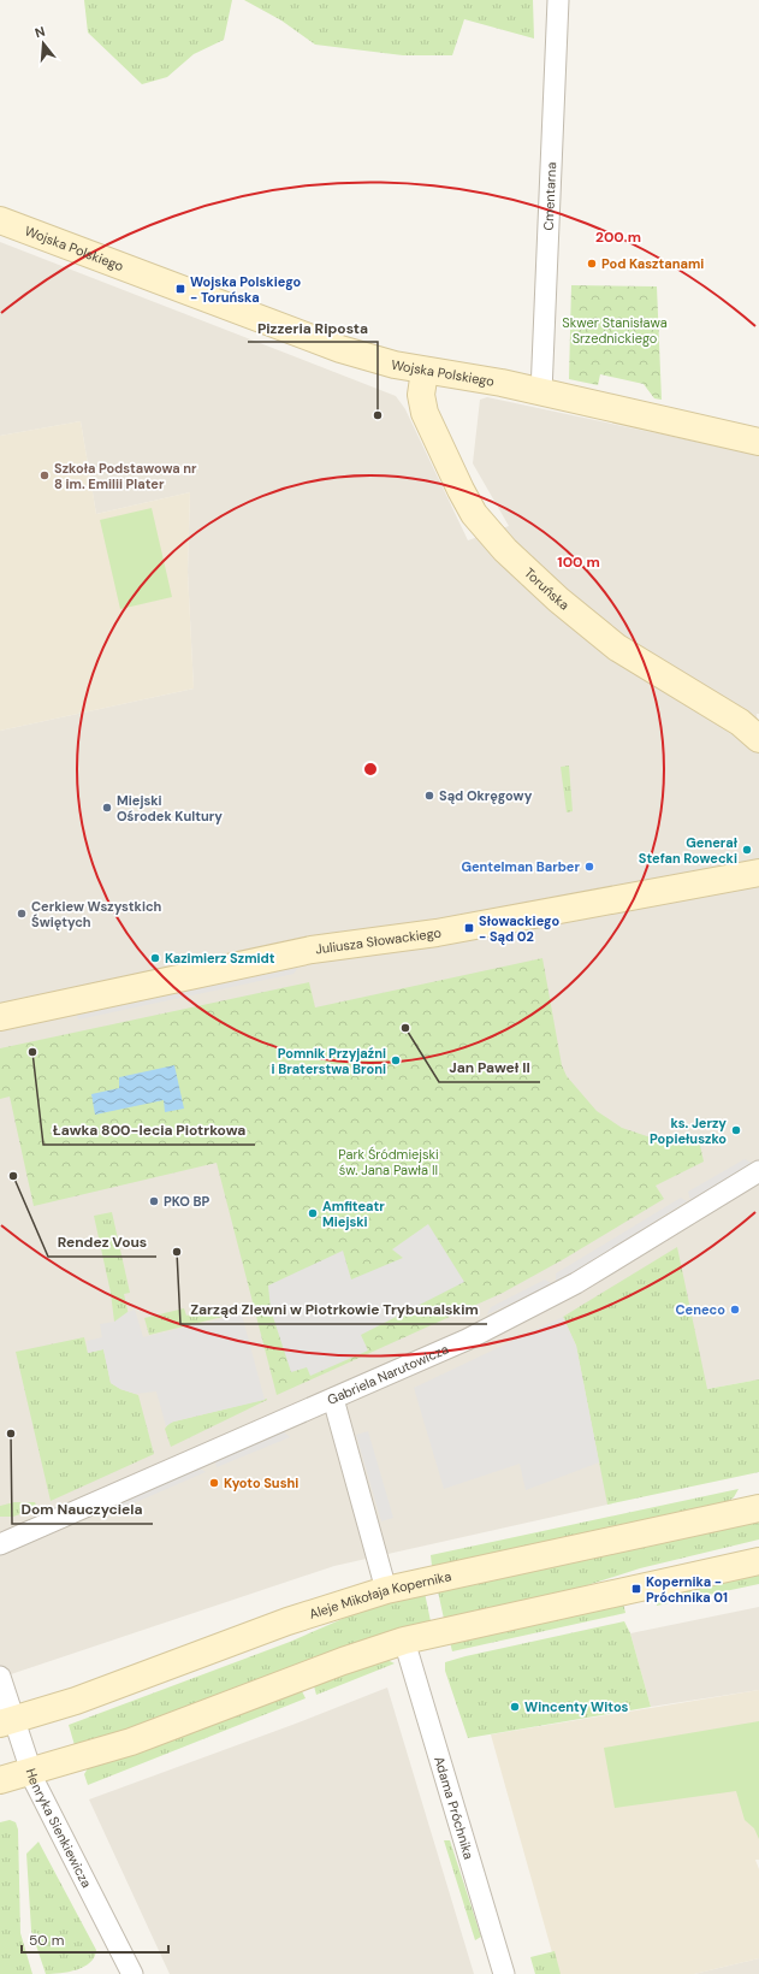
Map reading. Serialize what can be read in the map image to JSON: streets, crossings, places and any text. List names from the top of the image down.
{
  "streets": {
    "street": [
      "Cmentarna",
      "Wojska Polskiego",
      "Toruńska",
      "Juliusza Słowackiego",
      "Gabriela Narutowicza",
      "Aleje Mikołaja Kopernika",
      "Adama Próchnika",
      "Henryka Sienkiewicza"
    ]
  },
  "crossings": [
    ["Cmentarna", "Wojska Polskiego"],
    ["Wojska Polskiego", "Toruńska"],
    ["Aleje Mikołaja Kopernika", "Henryka Sienkiewicza"]
  ],
  "parks": ["Skwer Stanisława Srzednickiego", "Park Śródmiejski św. Jana Pawła II"],
  "places": {
    "other": [
      "Pod Kasztanami",
      "Pizzeria Riposta",
      "Szkoła Podstawowa nr 8 im. Emilii Plater",
      "Sąd Okręgowy",
      "Miejski Ośrodek Kultury",
      "Generał Stefan Rowecki",
      "Gentelman Barber",
      "Cerkiew Wszystkich Świętych",
      "Kazimierz Szmidt",
      "Jan Paweł II",
      "Ławka 800-lecia Piotrkowa",
      "Pomnik Przyjaźni i Braterstwa Broni",
      "ks. Jerzy Popiełuszko",
      "Rendez Vous",
      "PKO BP",
      "Amfiteatr Miejski",
      "Zarząd Zlewni w Piotrkowie Trybunalskim",
      "Ceneco",
      "Dom Nauczyciela",
      "Kyoto Sushi",
      "Wincenty Witos"
    ],
    "transit": ["Wojska Polskiego - Toruńska", "Słowackiego - Sąd 02", "Kopernika - Próchnika 01"]
  },
  "scale_bar": "50 m",
  "north": "top",
  "rings": ["200 m", "100 m"]
}
